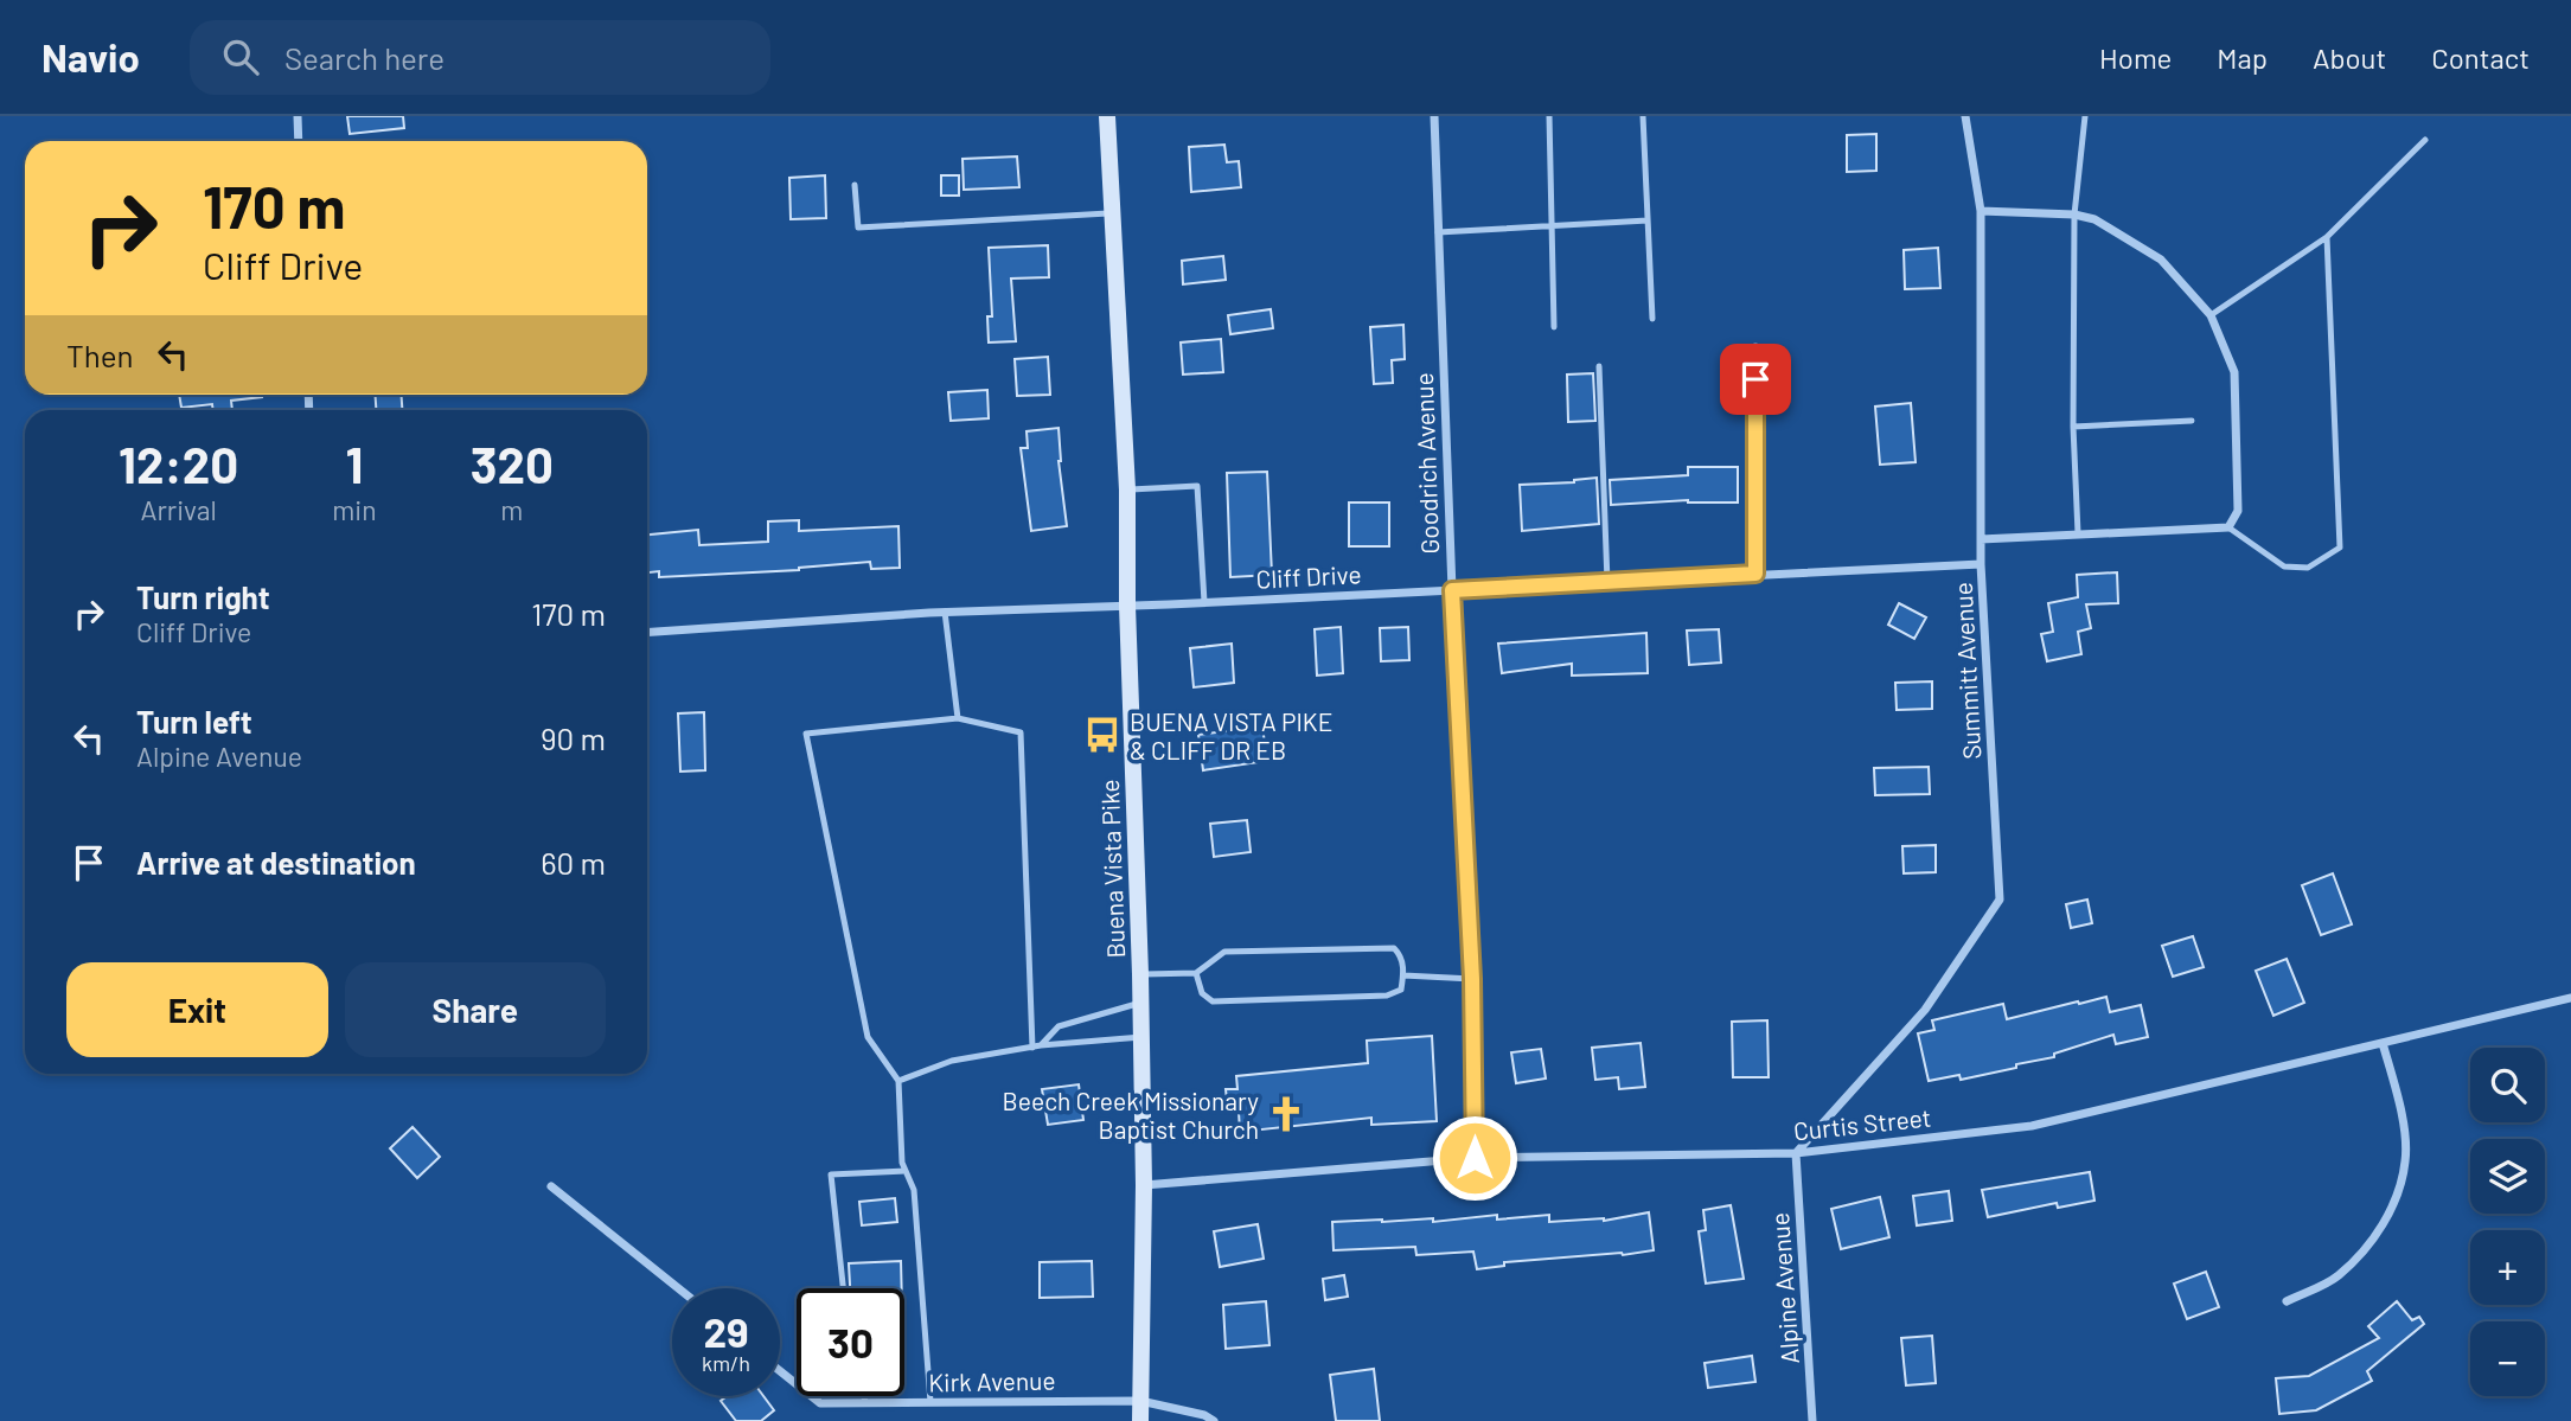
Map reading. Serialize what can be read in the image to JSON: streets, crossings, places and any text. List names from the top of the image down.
{
  "streets": {
    "main road": ["Buena Vista Pike"],
    "street": [
      "Goodrich Avenue",
      "Cliff Drive",
      "Summitt Avenue",
      "Curtis Street",
      "Alpine Avenue",
      "Kirk Avenue"
    ]
  },
  "crossings": [
    ["Goodrich Avenue", "Cliff Drive"],
    ["Goodrich Avenue", "Curtis Street"],
    ["Cliff Drive", "Summitt Avenue"],
    ["Cliff Drive", "Buena Vista Pike"],
    ["Summitt Avenue", "Curtis Street"],
    ["Summitt Avenue", "Alpine Avenue"],
    ["Buena Vista Pike", "Curtis Street"],
    ["Buena Vista Pike", "Kirk Avenue"],
    ["Curtis Street", "Alpine Avenue"]
  ],
  "places": {
    "bus stop": ["BUENA VISTA PIKE & CLIFF DR EB"],
    "church": ["Beech Creek Missionary Baptist Church"]
  },
  "page": {
    "header": "Navio",
    "search": "Search here",
    "nav": [
      "Home",
      "Map",
      "About",
      "Contact"
    ],
    "turn": ["170 m", "Cliff Drive"],
    "then": "Then",
    "eta": [
      "12:20",
      "Arrival",
      "1",
      "min",
      "320",
      "m"
    ],
    "list": [
      {
        "name": "Turn right",
        "note": "Cliff Drive",
        "value": "170 m"
      },
      {
        "name": "Turn left",
        "note": "Alpine Avenue",
        "value": "90 m"
      },
      {
        "name": "Arrive at destination",
        "value": "60 m"
      }
    ],
    "buttons": ["Exit", "Share"],
    "map_buttons": ["+", "−"],
    "speed": "29 km/h",
    "limit": "30"
  }
}
